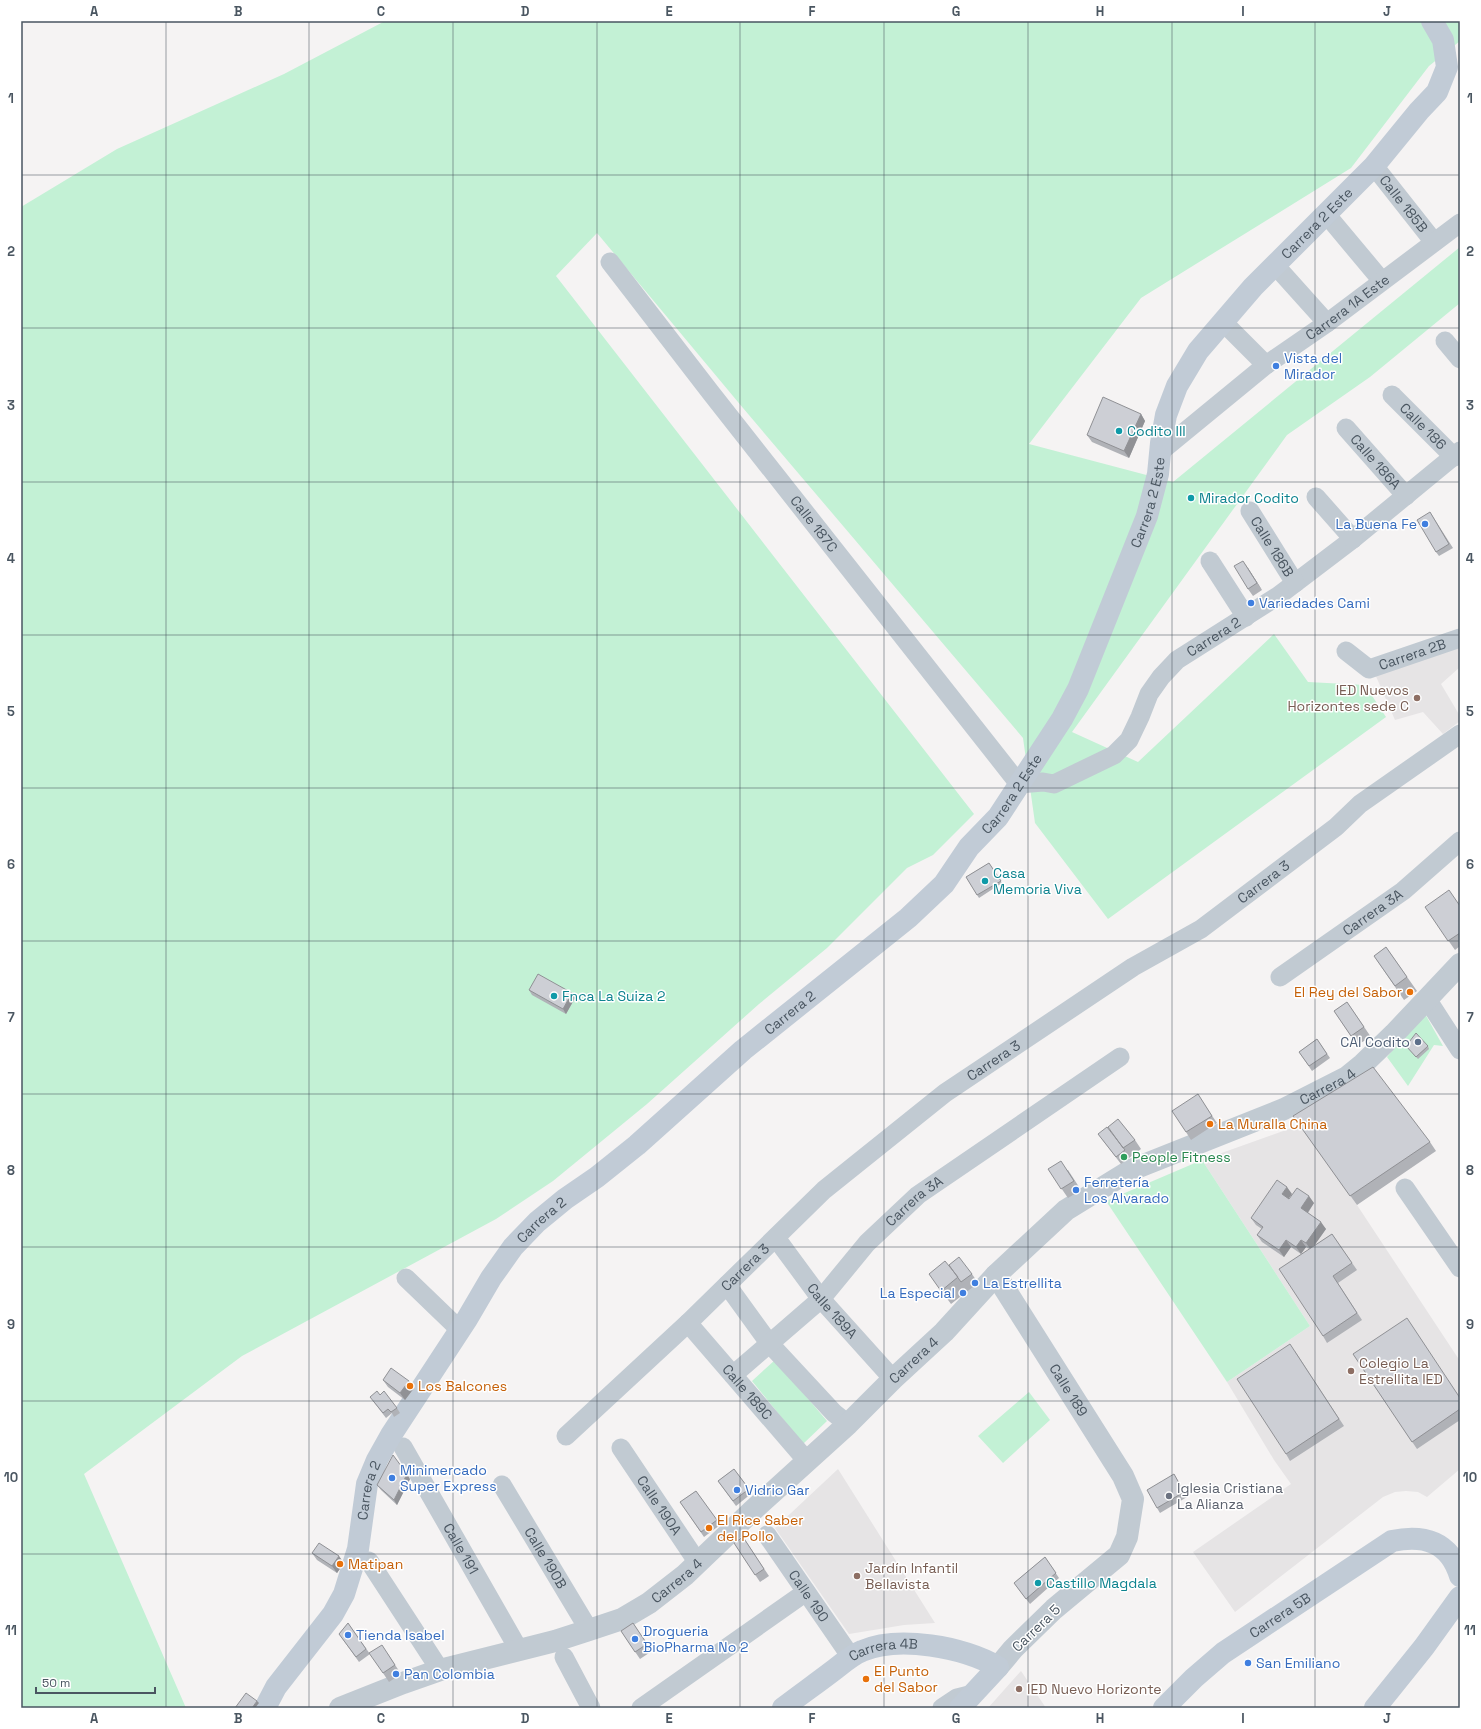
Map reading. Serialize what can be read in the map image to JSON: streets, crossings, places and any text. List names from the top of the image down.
{
  "streets": {
    "main road": [
      "Carrera 2 Este",
      "Carrera 2",
      "Carrera 5B",
      "Carrera 5",
      "Carrera 4B"
    ],
    "street": [
      "Calle 185B",
      "Carrera 1A Este",
      "Calle 186",
      "Calle 186A",
      "Calle 187C",
      "Calle 186B",
      "Carrera 2B",
      "Carrera 3",
      "Carrera 3A",
      "Carrera 4",
      "Calle 189A",
      "Calle 189",
      "Calle 189C",
      "Calle 190A",
      "Calle 191",
      "Calle 190B",
      "Calle 190"
    ]
  },
  "crossings": [
    ["Calle 185B", "Carrera 2 Este"],
    ["Calle 185B", "Carrera 1A Este"],
    ["Carrera 2 Este", "Carrera 1A Este"],
    ["Carrera 2 Este", "Calle 187C"],
    ["Carrera 2 Este", "Carrera 2"],
    ["Calle 186", "Carrera 2"],
    ["Calle 186A", "Carrera 2"],
    ["Calle 187C", "Carrera 2"],
    ["Calle 186B", "Carrera 2"],
    ["Carrera 3", "Calle 189A"],
    ["Carrera 3", "Calle 189C"],
    ["Carrera 3A", "Calle 189A"],
    ["Carrera 3A", "Calle 189C"],
    ["Carrera 4", "Calle 189A"],
    ["Carrera 4", "Calle 189"],
    ["Carrera 4", "Calle 189C"],
    ["Carrera 4", "Calle 190A"],
    ["Carrera 4", "Calle 191"],
    ["Carrera 4", "Calle 190B"],
    ["Calle 189", "Carrera 5"],
    ["Calle 190", "Carrera 4B"],
    ["Carrera 5", "Carrera 4B"]
  ],
  "places": [
    "Vista del Mirador",
    "Codito III",
    "Mirador Codito",
    "La Buena Fe",
    "Variedades Cami",
    "IED Nuevos Horizontes sede C",
    "Casa Memoria Viva",
    "El Rey del Sabor",
    "Fnca La Suiza 2",
    "CAI Codito",
    "La Muralla China",
    "People Fitness",
    "Ferretería Los Alvarado",
    "La Estrellita",
    "La Especial",
    "Colegio La Estrellita IED",
    "Los Balcones",
    "Minimercado Super Express",
    "Vidrio Gar",
    "Iglesia Cristiana La Alianza",
    "El Rice Saber del Pollo",
    "Matipan",
    "Jardín Infantil Bellavista",
    "Castillo Magdala",
    "Tienda Isabel",
    "Drogueria BioPharma No 2",
    "San Emiliano",
    "Pan Colombia",
    "El Punto del Sabor",
    "IED Nuevo Horizonte"
  ],
  "scale_bar": "50 m",
  "grid": {
    "columns": [
      "A",
      "B",
      "C",
      "D",
      "E",
      "F",
      "G",
      "H",
      "I",
      "J"
    ],
    "rows": [
      "1",
      "2",
      "3",
      "4",
      "5",
      "6",
      "7",
      "8",
      "9",
      "10",
      "11"
    ]
  }
}
